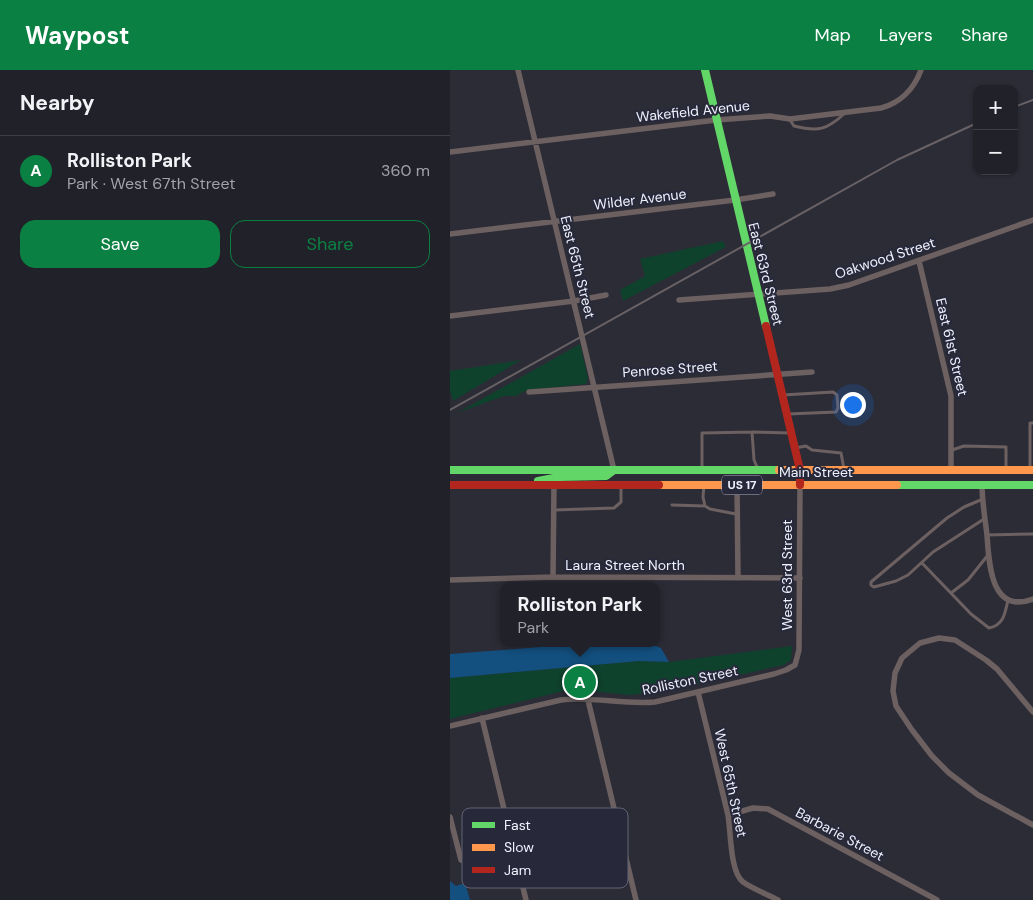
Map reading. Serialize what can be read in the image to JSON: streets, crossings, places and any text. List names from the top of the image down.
{
  "streets": {
    "main road": ["East 63rd Street", "Main Street", "US 17"],
    "street": [
      "Wakefield Avenue",
      "Wilder Avenue",
      "Oakwood Street",
      "East 65th Street",
      "East 61st Street",
      "Penrose Street",
      "Laura Street North",
      "West 63rd Street",
      "Rolliston Street",
      "West 65th Street",
      "Barbarie Street"
    ]
  },
  "crossings": [
    ["Wakefield Avenue", "East 65th Street"],
    ["Wakefield Avenue", "East 63rd Street"],
    ["Wilder Avenue", "East 65th Street"],
    ["Wilder Avenue", "East 63rd Street"],
    ["Oakwood Street", "East 63rd Street"],
    ["Oakwood Street", "East 61st Street"],
    ["East 65th Street", "Penrose Street"],
    ["East 65th Street", "Main Street"],
    ["East 63rd Street", "Penrose Street"],
    ["East 63rd Street", "Main Street"],
    ["East 63rd Street", "West 63rd Street"],
    ["East 61st Street", "Main Street"],
    ["Main Street", "West 63rd Street"],
    ["Laura Street North", "West 63rd Street"],
    ["West 63rd Street", "Rolliston Street"],
    ["Rolliston Street", "West 65th Street"],
    ["West 65th Street", "Barbarie Street"]
  ],
  "legend": ["Fast", "Slow", "Jam"],
  "page": {
    "header": "Waypost",
    "nav": ["Map", "Layers", "Share"],
    "heading": "Nearby",
    "map_buttons": ["+", "−"],
    "list": [
      {
        "mark": "A",
        "name": "Rolliston Park",
        "note": "Park · West 67th Street",
        "value": "360 m"
      }
    ],
    "buttons": ["Save", "Share"],
    "popup": ["Rolliston Park", "Park"],
    "pins": "A"
  }
}
